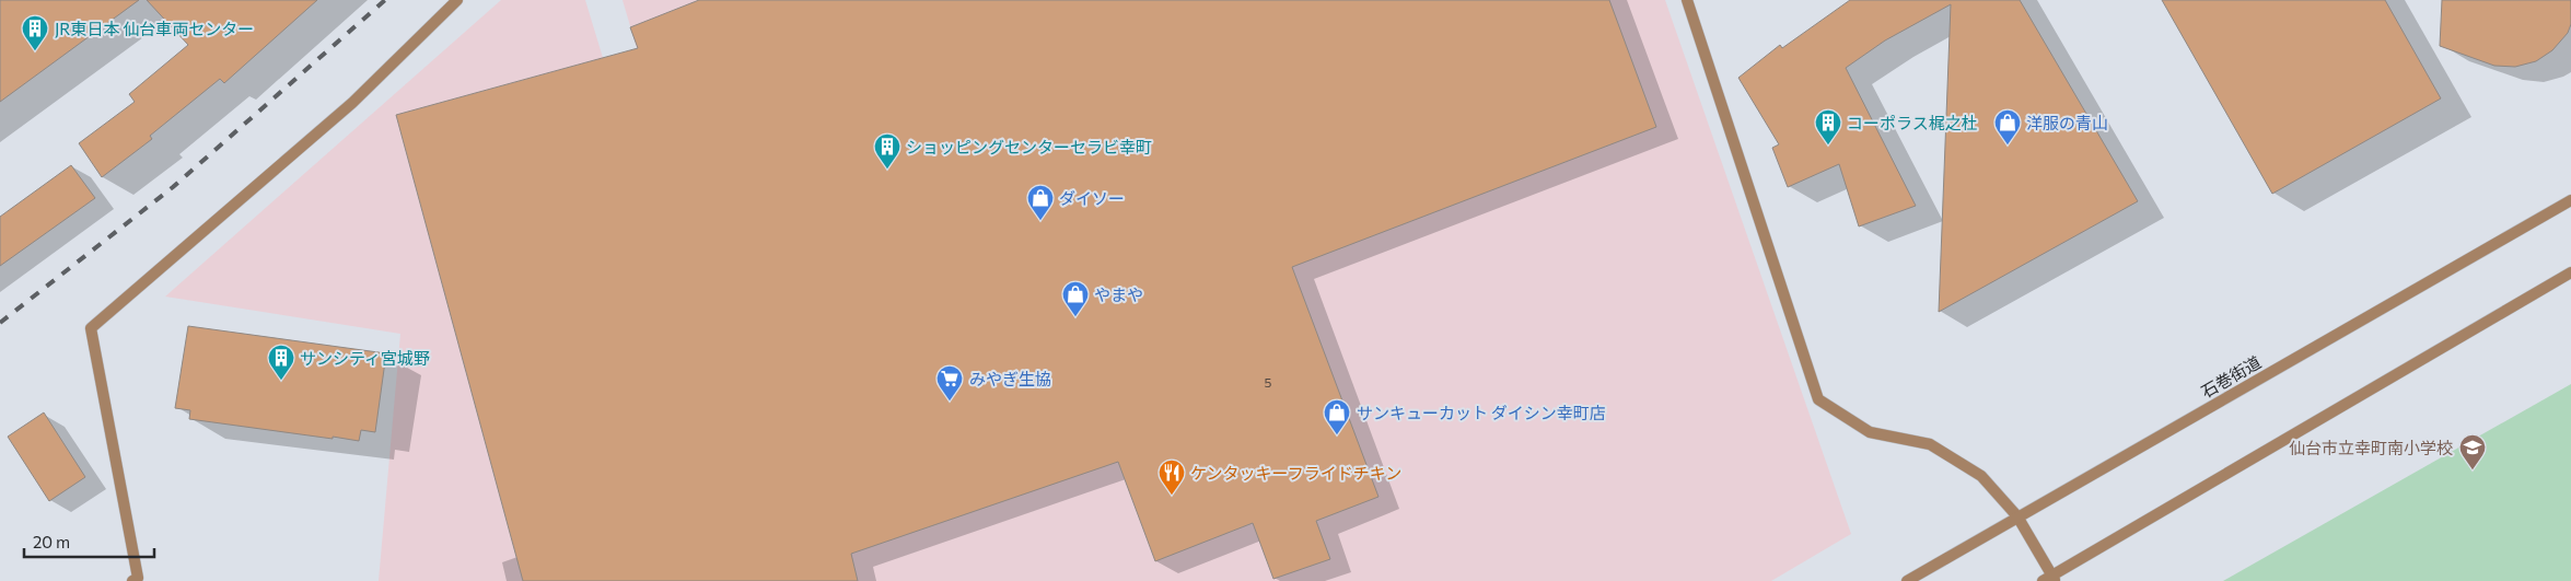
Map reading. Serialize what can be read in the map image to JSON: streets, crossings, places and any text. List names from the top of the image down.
{
  "streets": {
    "street": ["石巻街道"]
  },
  "places": {
    "building": [
      "JR東日本 仙台車両センター",
      "コーポラス梶之杜",
      "ショッピングセンターセラビ幸町",
      "サンシティ宮城野"
    ],
    "shop": [
      "洋服の青山",
      "ダイソー",
      "やまや",
      "サンキューカット ダイシン幸町店"
    ],
    "supermarket": ["みやぎ生協"],
    "school or university": ["仙台市立幸町南小学校"],
    "restaurant": ["ケンタッキーフライドチキン"]
  },
  "house_numbers": ["5"],
  "scale_bar": "20 m"
}
